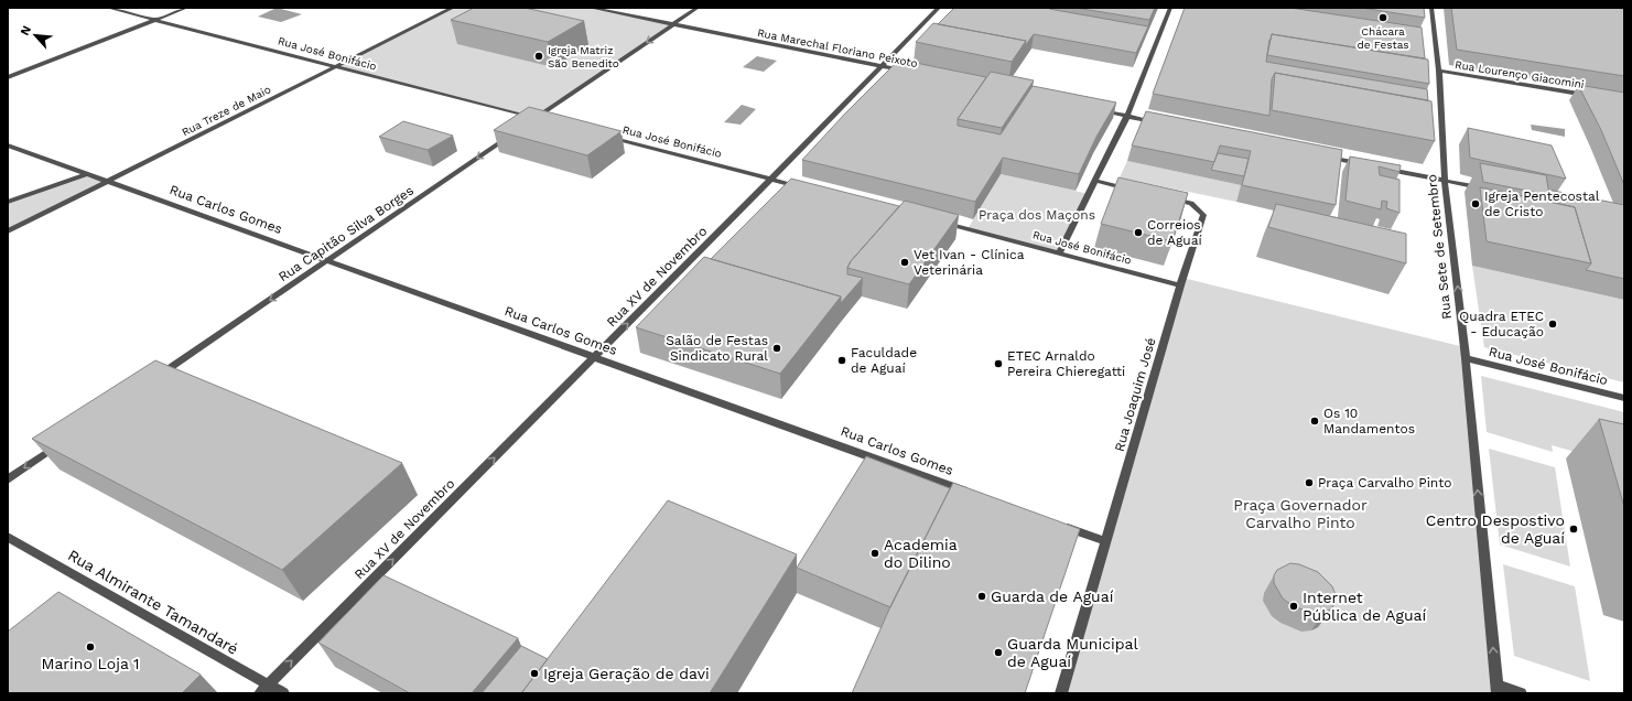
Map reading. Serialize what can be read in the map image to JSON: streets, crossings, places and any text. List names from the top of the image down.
{
  "streets": {
    "street": [
      "Rua Marechal Floriano Peixoto",
      "Rua José Bonifácio",
      "Rua Lourenço Giacomini",
      "Rua Treze de Maio",
      "Rua Carlos Gomes",
      "Rua Capitão Silva Borges",
      "Rua Sete de Setembro",
      "Rua XV de Novembro",
      "Rua Joaquim José",
      "Rua Almirante Tamandaré"
    ]
  },
  "crossings": [
    ["Rua Marechal Floriano Peixoto", "Rua XV de Novembro"],
    ["Rua José Bonifácio", "Rua Treze de Maio"],
    ["Rua José Bonifácio", "Rua Sete de Setembro"],
    ["Rua José Bonifácio", "Rua XV de Novembro"],
    ["Rua José Bonifácio", "Rua Joaquim José"],
    ["Rua Lourenço Giacomini", "Rua Sete de Setembro"],
    ["Rua Treze de Maio", "Rua Carlos Gomes"],
    ["Rua Carlos Gomes", "Rua Capitão Silva Borges"],
    ["Rua Carlos Gomes", "Rua XV de Novembro"],
    ["Rua XV de Novembro", "Rua Almirante Tamandaré"]
  ],
  "one_way": ["Rua Capitão Silva Borges", "Rua Sete de Setembro", "Rua XV de Novembro"],
  "parks": ["Praça dos Maçons", "Praça Governador Carvalho Pinto"],
  "places": [
    "Chácara de Festas",
    "Igreja Matriz São Benedito",
    "Igreja Pentecostal de Cristo",
    "Correios de Aguaí",
    "Vet Ivan - Clínica Veterinária",
    "Quadra ETEC - Educação",
    "Salão de Festas Sindicato Rural",
    "Faculdade de Aguaí",
    "ETEC Arnaldo Pereira Chieregatti",
    "Os 10 Mandamentos",
    "Praça Carvalho Pinto",
    "Centro Despostivo de Aguaí",
    "Academia do Dilino",
    "Guarda de Aguaí",
    "Internet Pública de Aguaí",
    "Marino Loja 1",
    "Guarda Municipal de Aguaí",
    "Igreja Geração de davi"
  ],
  "north": "top left"
}
